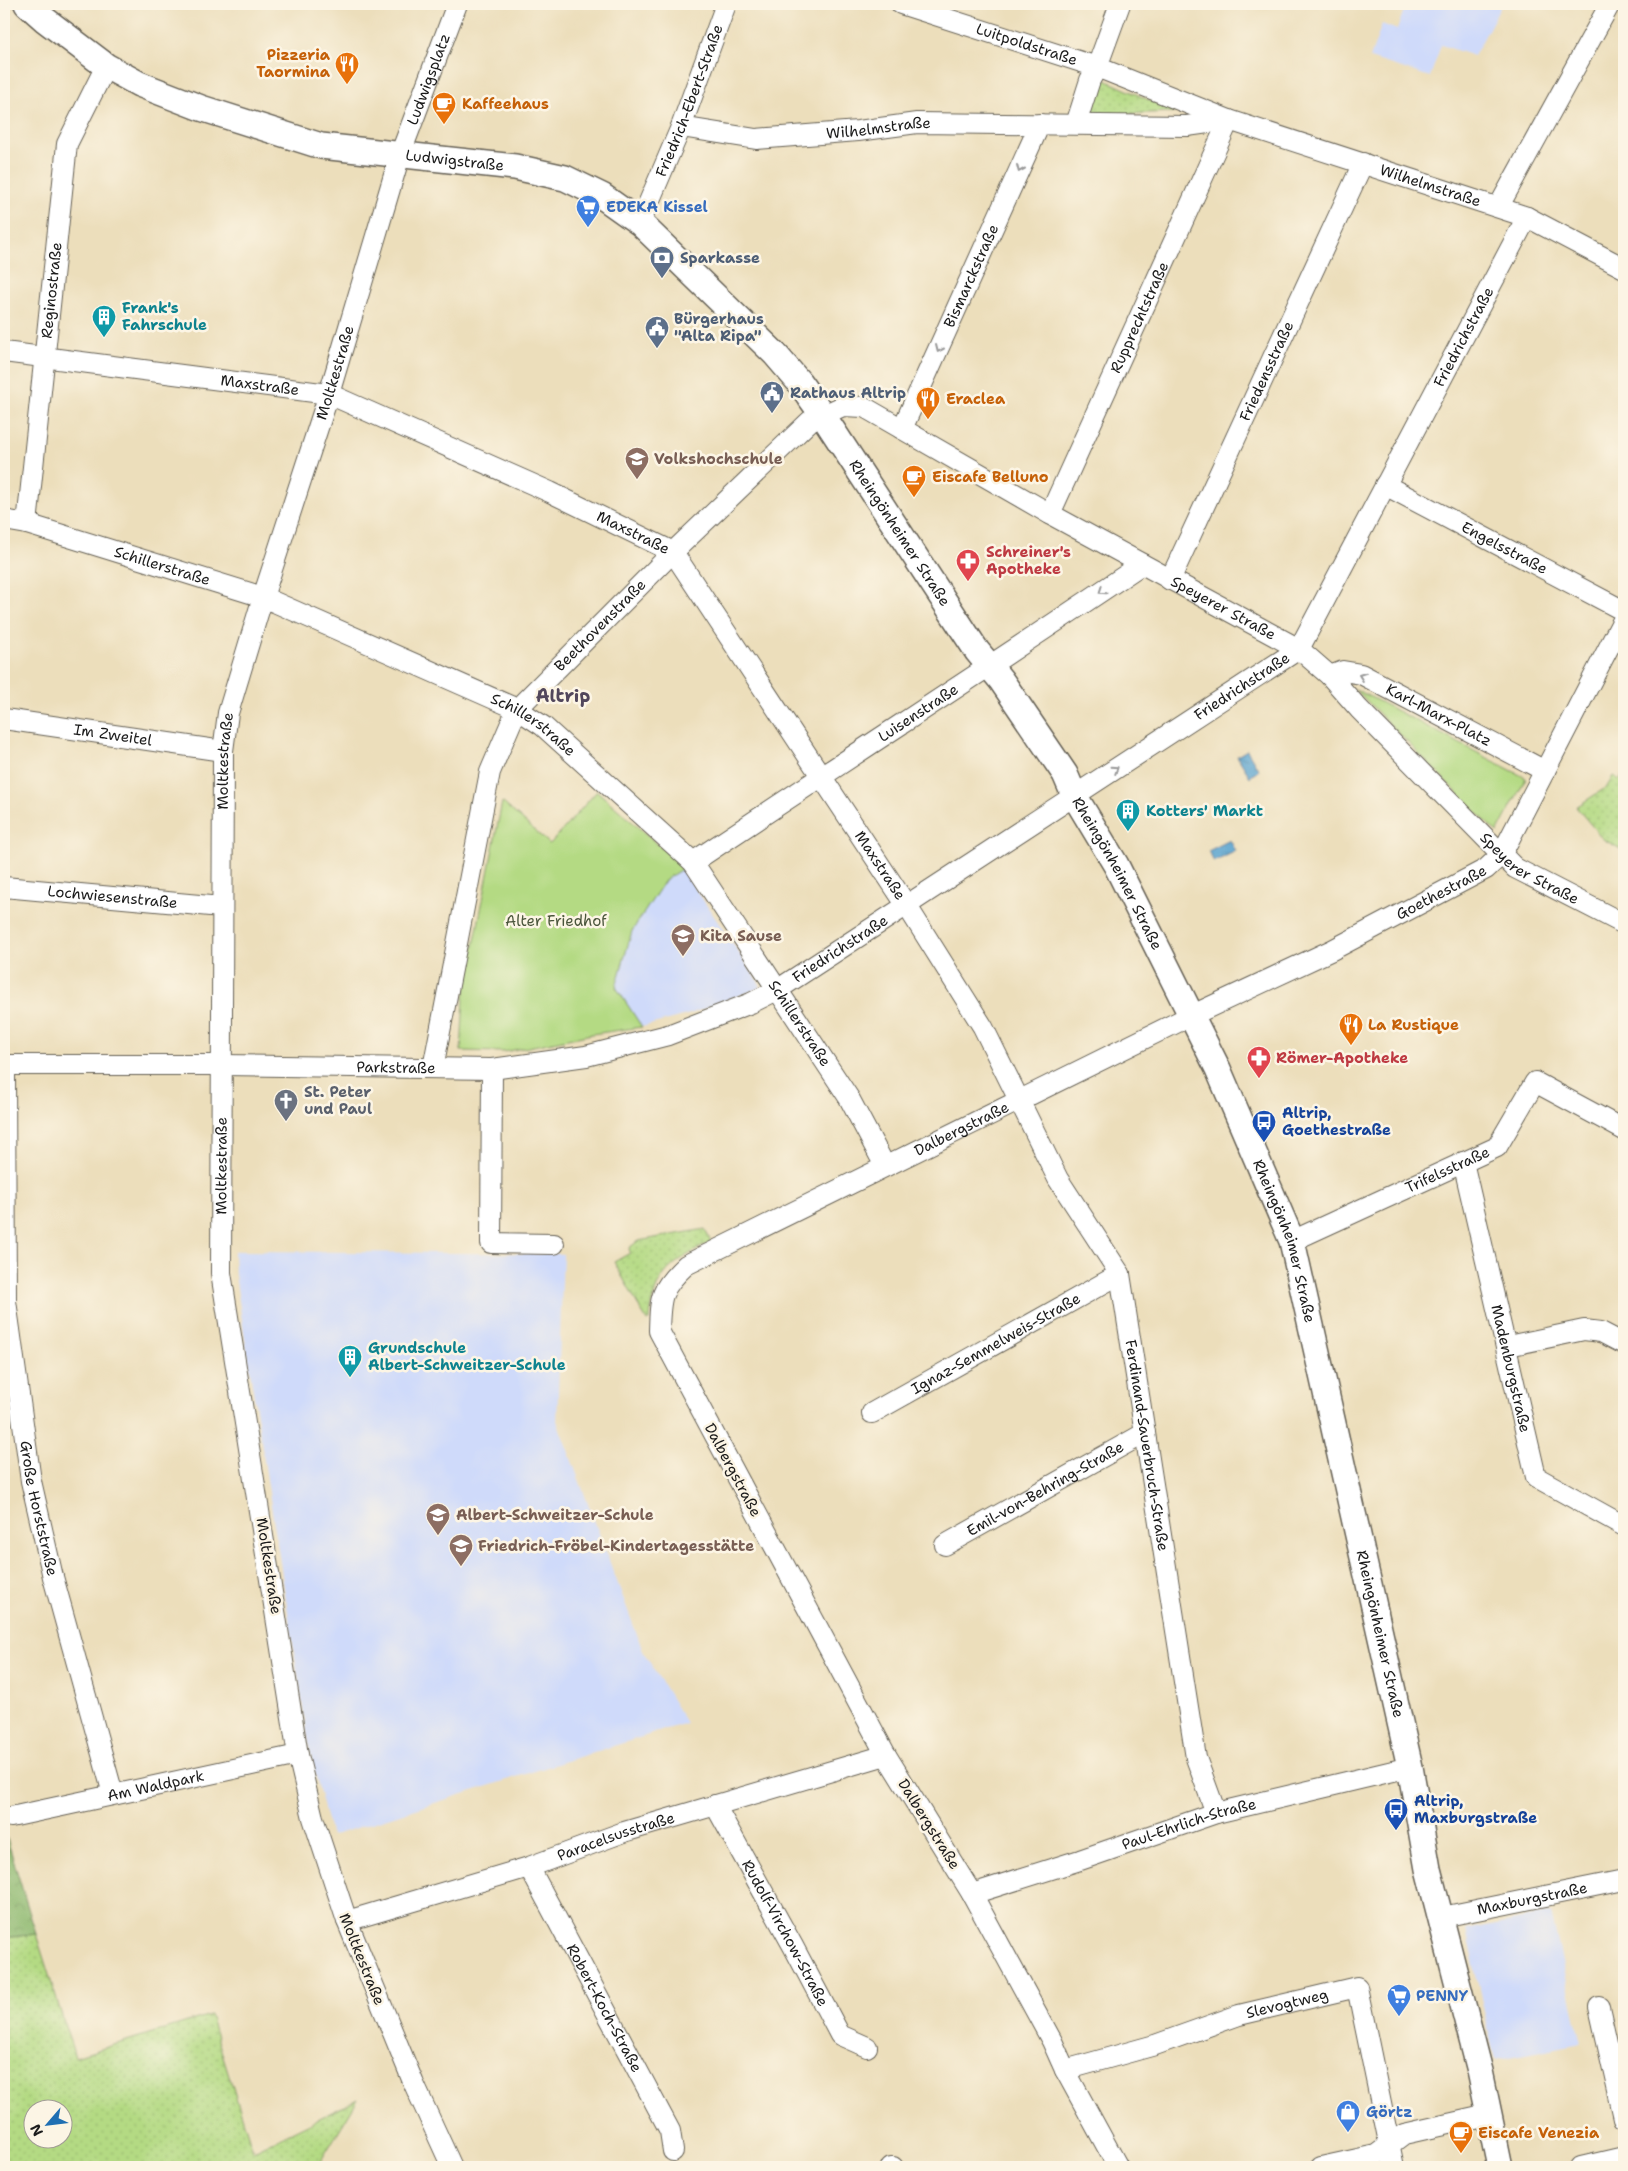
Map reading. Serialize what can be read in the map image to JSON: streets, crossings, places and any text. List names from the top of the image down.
{
  "streets": {
    "street": [
      "Luitpoldstraße",
      "Ludwigsplatz",
      "Friedrich-Ebert-Straße",
      "Wilhelmstraße",
      "Ludwigstraße",
      "Bismarckstraße",
      "Reginostraße",
      "Rupprechtstraße",
      "Friedrichstraße",
      "Moltkestraße",
      "Friedensstraße",
      "Maxstraße",
      "Rheingönheimer Straße",
      "Engelsstraße",
      "Schillerstraße",
      "Speyerer Straße",
      "Beethovenstraße",
      "Luisenstraße",
      "Karl-Marx-Platz",
      "Im Zweitel",
      "Goethestraße",
      "Lochwiesenstraße",
      "Parkstraße",
      "Dalbergstraße",
      "Trifelsstraße",
      "Ignaz-Semmelweis-Straße",
      "Madenburgstraße",
      "Ferdinand-Sauerbruch-Straße",
      "Emil-von-Behring-Straße",
      "Große Horststraße",
      "Am Waldpark",
      "Paul-Ehrlich-Straße",
      "Paracelsusstraße",
      "Maxburgstraße",
      "Rudolf-Virchow-Straße",
      "Slevogtweg",
      "Robert-Koch-Straße"
    ]
  },
  "crossings": [
    ["Luitpoldstraße", "Wilhelmstraße"],
    ["Ludwigsplatz", "Ludwigstraße"],
    ["Ludwigsplatz", "Moltkestraße"],
    ["Friedrich-Ebert-Straße", "Wilhelmstraße"],
    ["Friedrich-Ebert-Straße", "Ludwigstraße"],
    ["Wilhelmstraße", "Bismarckstraße"],
    ["Wilhelmstraße", "Rupprechtstraße"],
    ["Wilhelmstraße", "Friedrichstraße"],
    ["Wilhelmstraße", "Friedensstraße"],
    ["Ludwigstraße", "Reginostraße"],
    ["Ludwigstraße", "Moltkestraße"],
    ["Ludwigstraße", "Rheingönheimer Straße"],
    ["Ludwigstraße", "Speyerer Straße"],
    ["Ludwigstraße", "Beethovenstraße"],
    ["Bismarckstraße", "Speyerer Straße"],
    ["Reginostraße", "Maxstraße"],
    ["Reginostraße", "Schillerstraße"],
    ["Rupprechtstraße", "Speyerer Straße"],
    ["Friedrichstraße", "Maxstraße"],
    ["Friedrichstraße", "Rheingönheimer Straße"],
    ["Friedrichstraße", "Engelsstraße"],
    ["Friedrichstraße", "Schillerstraße"],
    ["Friedrichstraße", "Speyerer Straße"],
    ["Friedrichstraße", "Parkstraße"],
    ["Moltkestraße", "Maxstraße"],
    ["Moltkestraße", "Schillerstraße"],
    ["Moltkestraße", "Im Zweitel"],
    ["Moltkestraße", "Lochwiesenstraße"],
    ["Moltkestraße", "Parkstraße"],
    ["Moltkestraße", "Am Waldpark"],
    ["Moltkestraße", "Paracelsusstraße"],
    ["Friedensstraße", "Speyerer Straße"],
    ["Maxstraße", "Beethovenstraße"],
    ["Maxstraße", "Luisenstraße"],
    ["Maxstraße", "Dalbergstraße"],
    ["Maxstraße", "Ferdinand-Sauerbruch-Straße"],
    ["Rheingönheimer Straße", "Speyerer Straße"],
    ["Rheingönheimer Straße", "Beethovenstraße"],
    ["Rheingönheimer Straße", "Luisenstraße"],
    ["Rheingönheimer Straße", "Goethestraße"],
    ["Rheingönheimer Straße", "Dalbergstraße"],
    ["Rheingönheimer Straße", "Trifelsstraße"],
    ["Rheingönheimer Straße", "Paul-Ehrlich-Straße"],
    ["Rheingönheimer Straße", "Maxburgstraße"],
    ["Schillerstraße", "Beethovenstraße"],
    ["Schillerstraße", "Luisenstraße"],
    ["Schillerstraße", "Parkstraße"],
    ["Schillerstraße", "Dalbergstraße"],
    ["Speyerer Straße", "Beethovenstraße"],
    ["Speyerer Straße", "Luisenstraße"],
    ["Speyerer Straße", "Karl-Marx-Platz"],
    ["Speyerer Straße", "Goethestraße"],
    ["Beethovenstraße", "Parkstraße"],
    ["Karl-Marx-Platz", "Goethestraße"],
    ["Goethestraße", "Dalbergstraße"],
    ["Parkstraße", "Große Horststraße"],
    ["Dalbergstraße", "Ferdinand-Sauerbruch-Straße"],
    ["Dalbergstraße", "Paul-Ehrlich-Straße"],
    ["Dalbergstraße", "Paracelsusstraße"],
    ["Dalbergstraße", "Slevogtweg"],
    ["Trifelsstraße", "Madenburgstraße"],
    ["Ignaz-Semmelweis-Straße", "Ferdinand-Sauerbruch-Straße"],
    ["Ferdinand-Sauerbruch-Straße", "Emil-von-Behring-Straße"],
    ["Ferdinand-Sauerbruch-Straße", "Paul-Ehrlich-Straße"],
    ["Große Horststraße", "Am Waldpark"],
    ["Paracelsusstraße", "Rudolf-Virchow-Straße"],
    ["Paracelsusstraße", "Robert-Koch-Straße"]
  ],
  "one_way": ["Bismarckstraße", "Karl-Marx-Platz"],
  "districts": ["Altrip"],
  "parks": ["Alter Friedhof"],
  "places": {
    "restaurant": ["Pizzeria Taormina", "Eraclea", "La Rustique"],
    "cafe": ["Kaffeehaus", "Eiscafe Belluno", "Eiscafe Venezia"],
    "supermarket": ["EDEKA Kissel", "PENNY"],
    "bank": ["Sparkasse"],
    "building": ["Frank's Fahrschule", "Kotters' Markt", "Grundschule Albert-Schweitzer-Schule"],
    "public building": ["Bürgerhaus \"Alta Ripa\"", "Rathaus Altrip"],
    "school or university": [
      "Volkshochschule",
      "Kita Sause",
      "Albert-Schweitzer-Schule",
      "Friedrich-Fröbel-Kindertagesstätte"
    ],
    "pharmacy": ["Schreiner's Apotheke", "Römer-Apotheke"],
    "church": ["St. Peter und Paul"],
    "bus stop": ["Altrip, Goethestraße", "Altrip, Maxburgstraße"],
    "shop": ["Görtz"]
  },
  "north": "bottom left"
}
